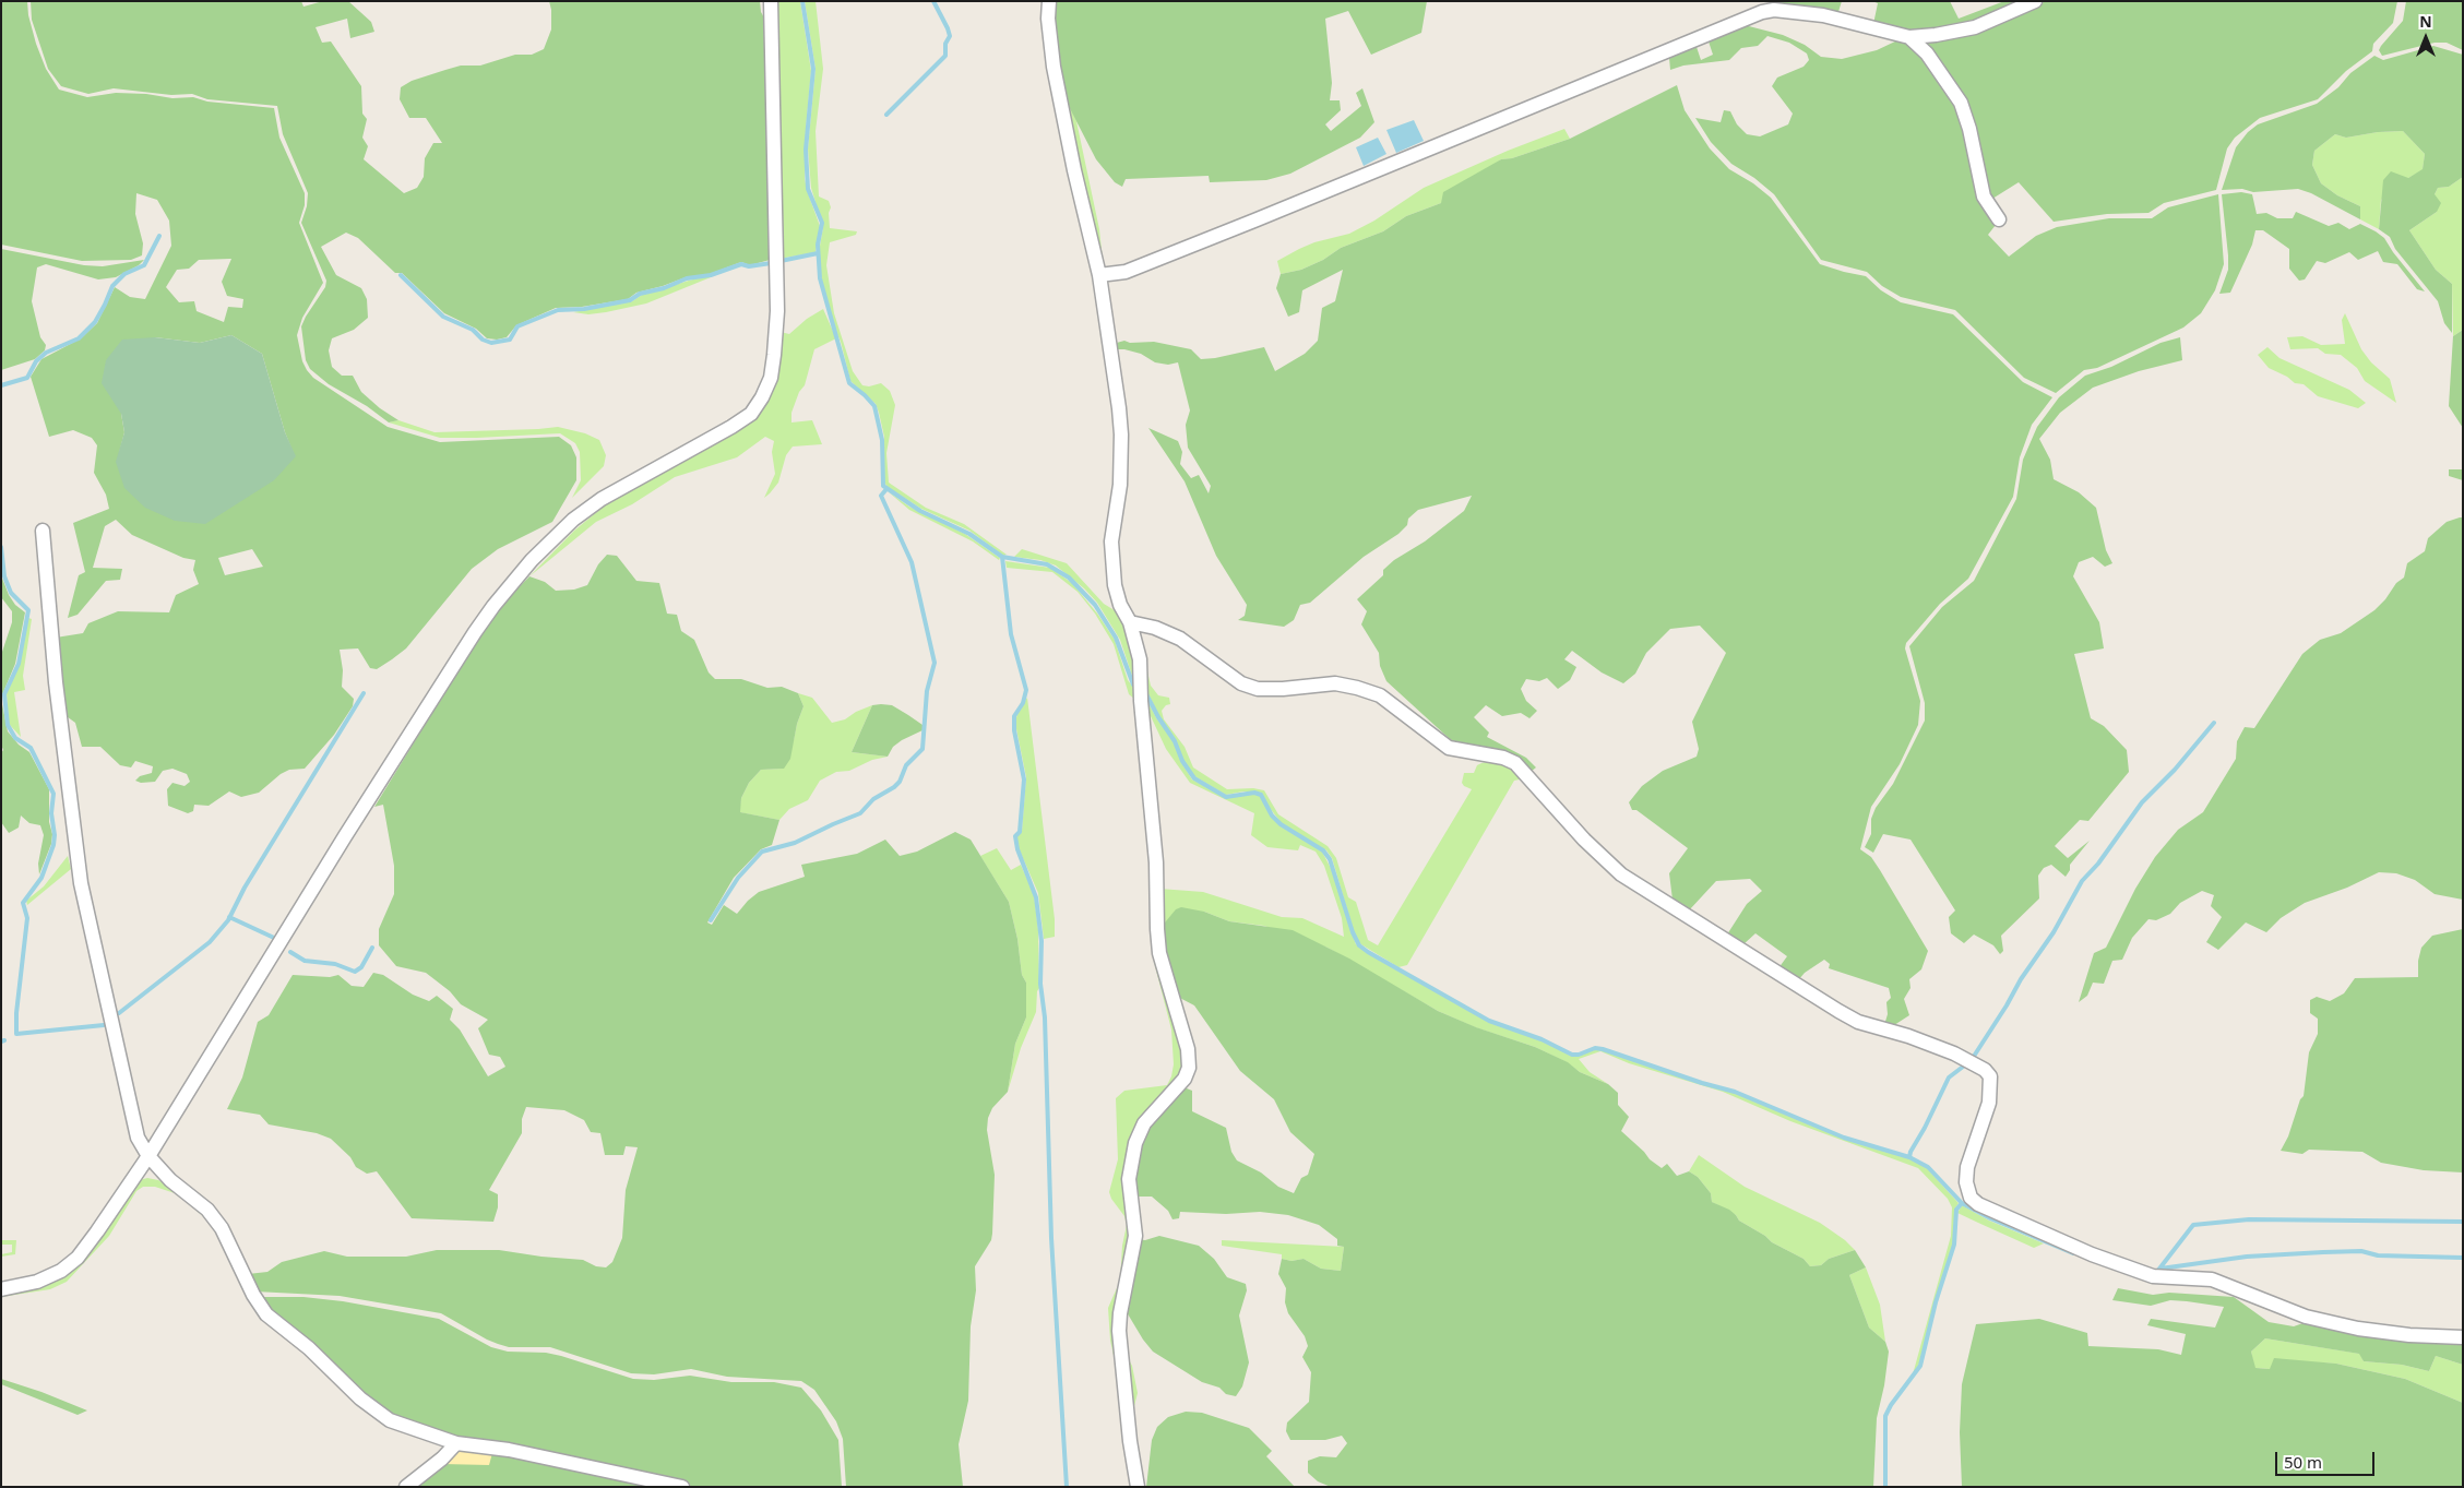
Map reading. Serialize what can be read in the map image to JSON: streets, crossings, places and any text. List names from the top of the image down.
{
  "scale_bar": "50 m",
  "north": "top"
}
